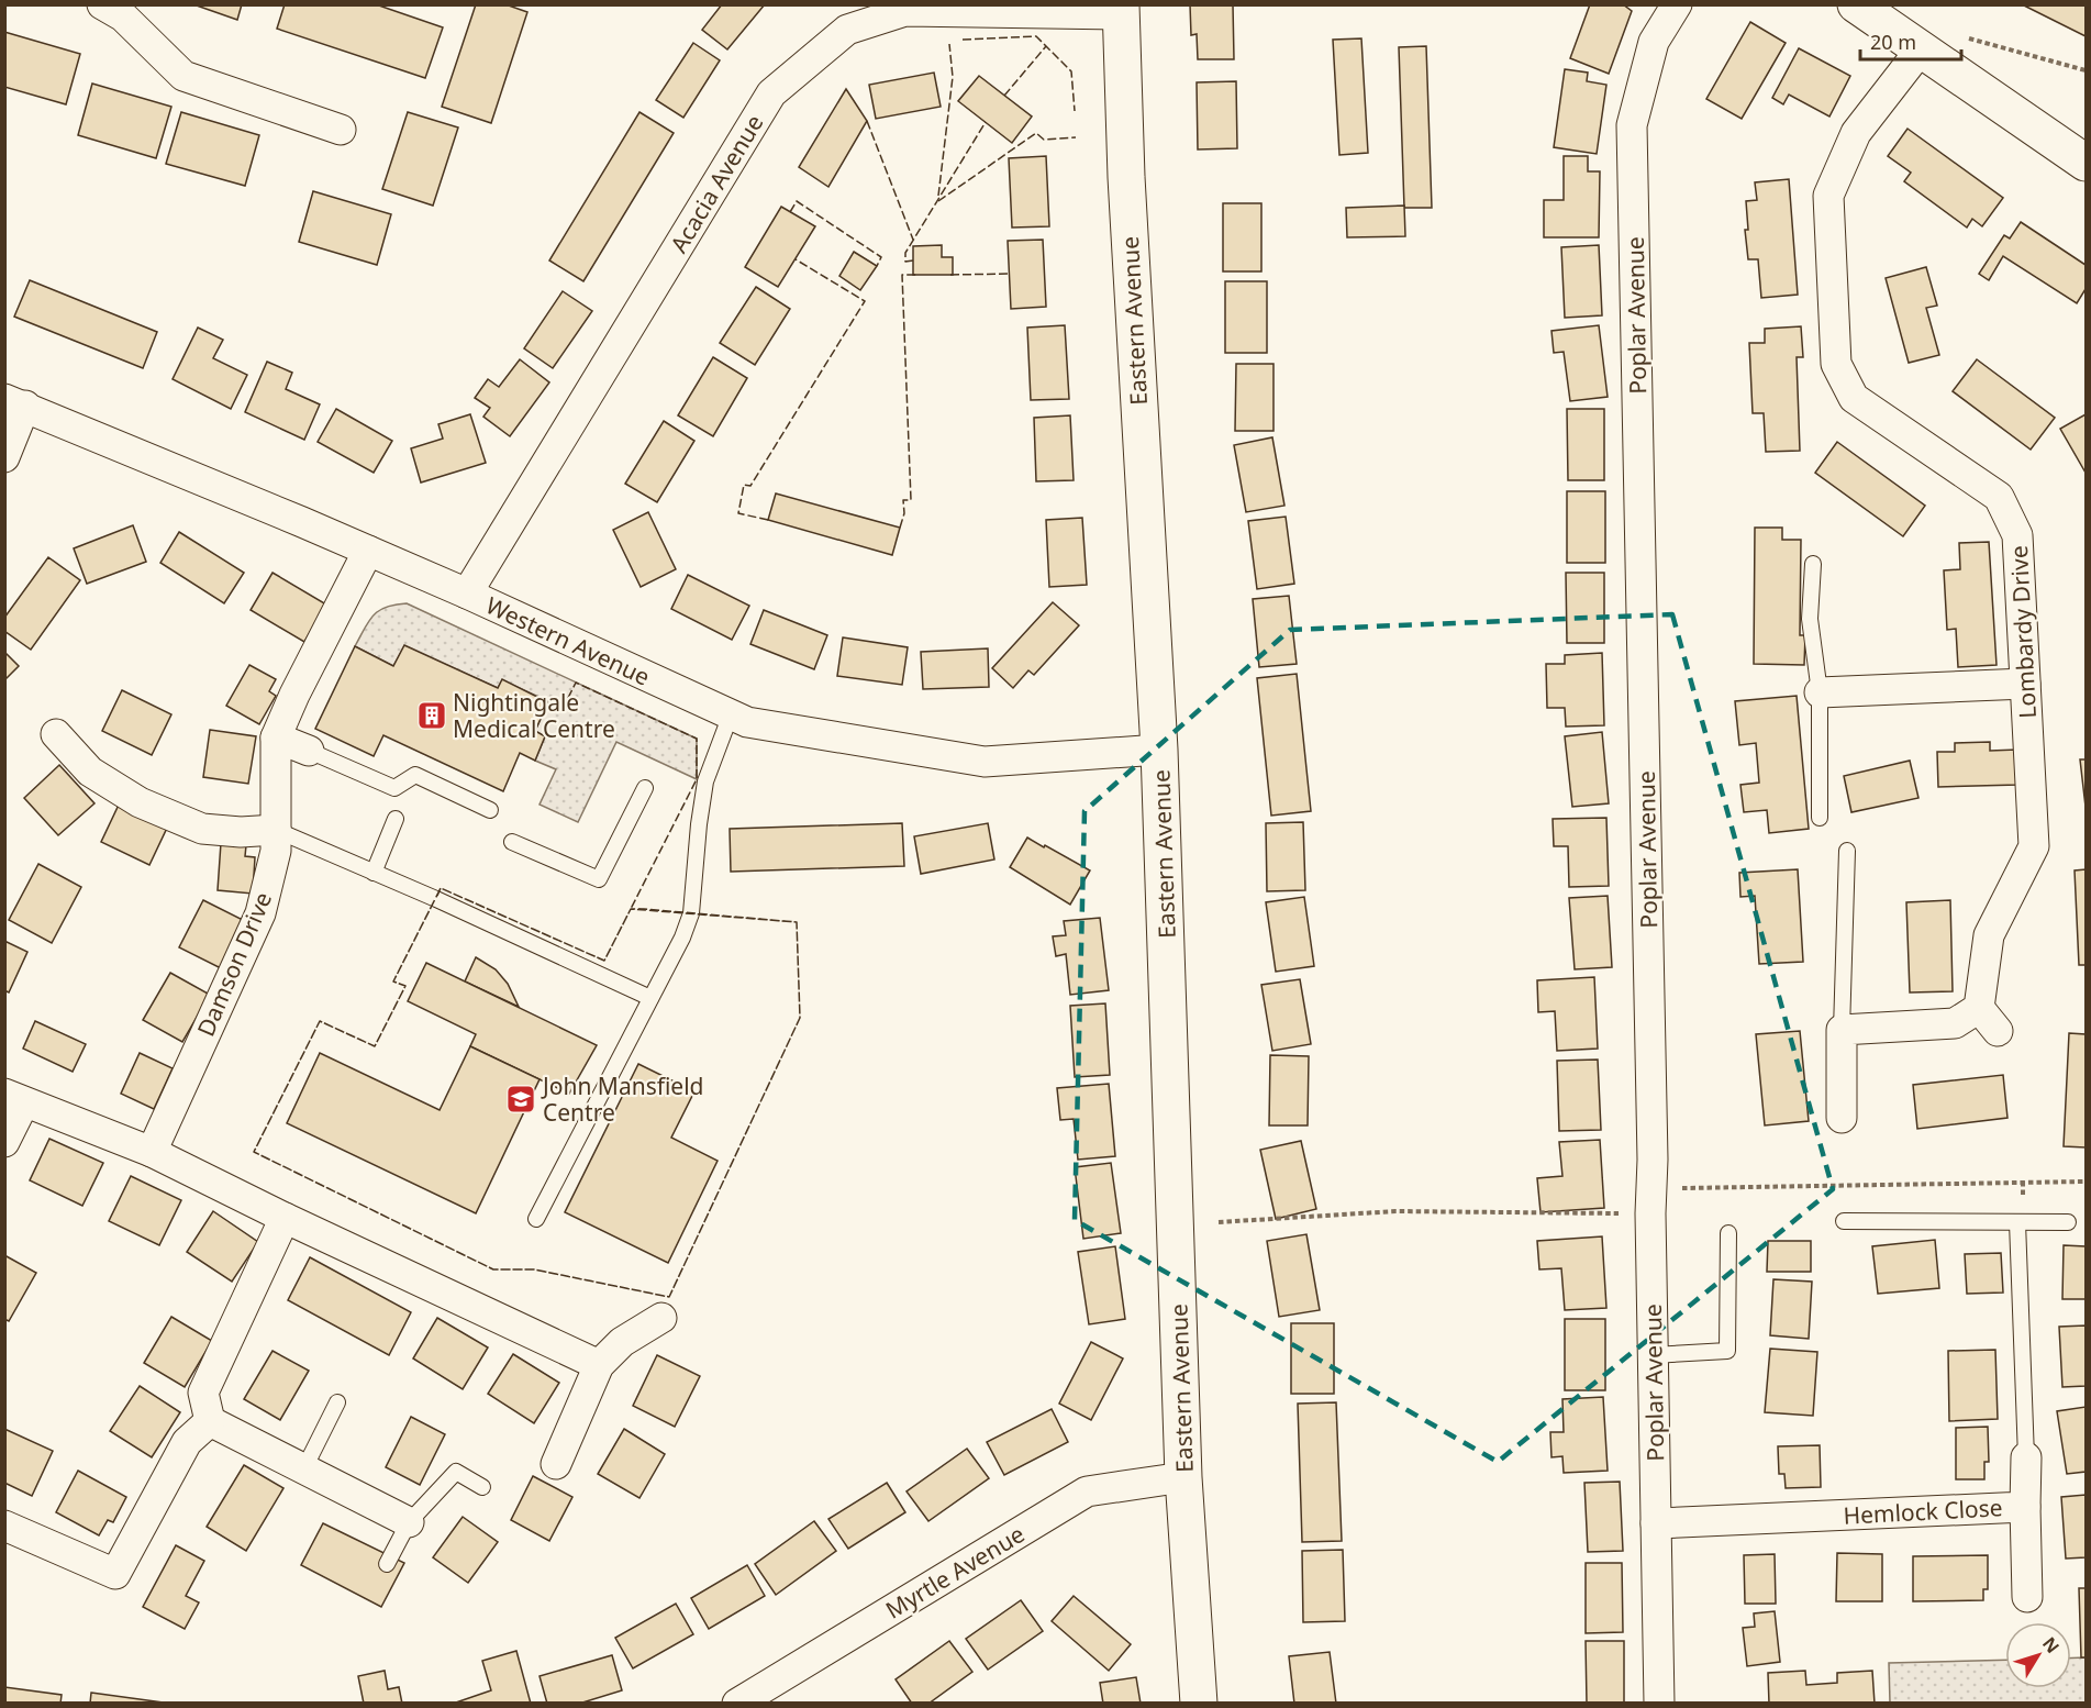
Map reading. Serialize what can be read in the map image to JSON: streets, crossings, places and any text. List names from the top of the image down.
{
  "streets": {
    "street": [
      "Acacia Avenue",
      "Poplar Avenue",
      "Eastern Avenue",
      "Lombardy Drive",
      "Western Avenue",
      "Damson Drive",
      "Hemlock Close",
      "Myrtle Avenue"
    ]
  },
  "crossings": [
    ["Acacia Avenue", "Eastern Avenue"],
    ["Acacia Avenue", "Western Avenue"],
    ["Poplar Avenue", "Hemlock Close"],
    ["Eastern Avenue", "Western Avenue"],
    ["Eastern Avenue", "Myrtle Avenue"],
    ["Western Avenue", "Damson Drive"]
  ],
  "places": {
    "building": ["Nightingale Medical Centre"],
    "school or university": ["John Mansfield Centre"]
  },
  "scale_bar": "20 m",
  "north": "top right"
}
